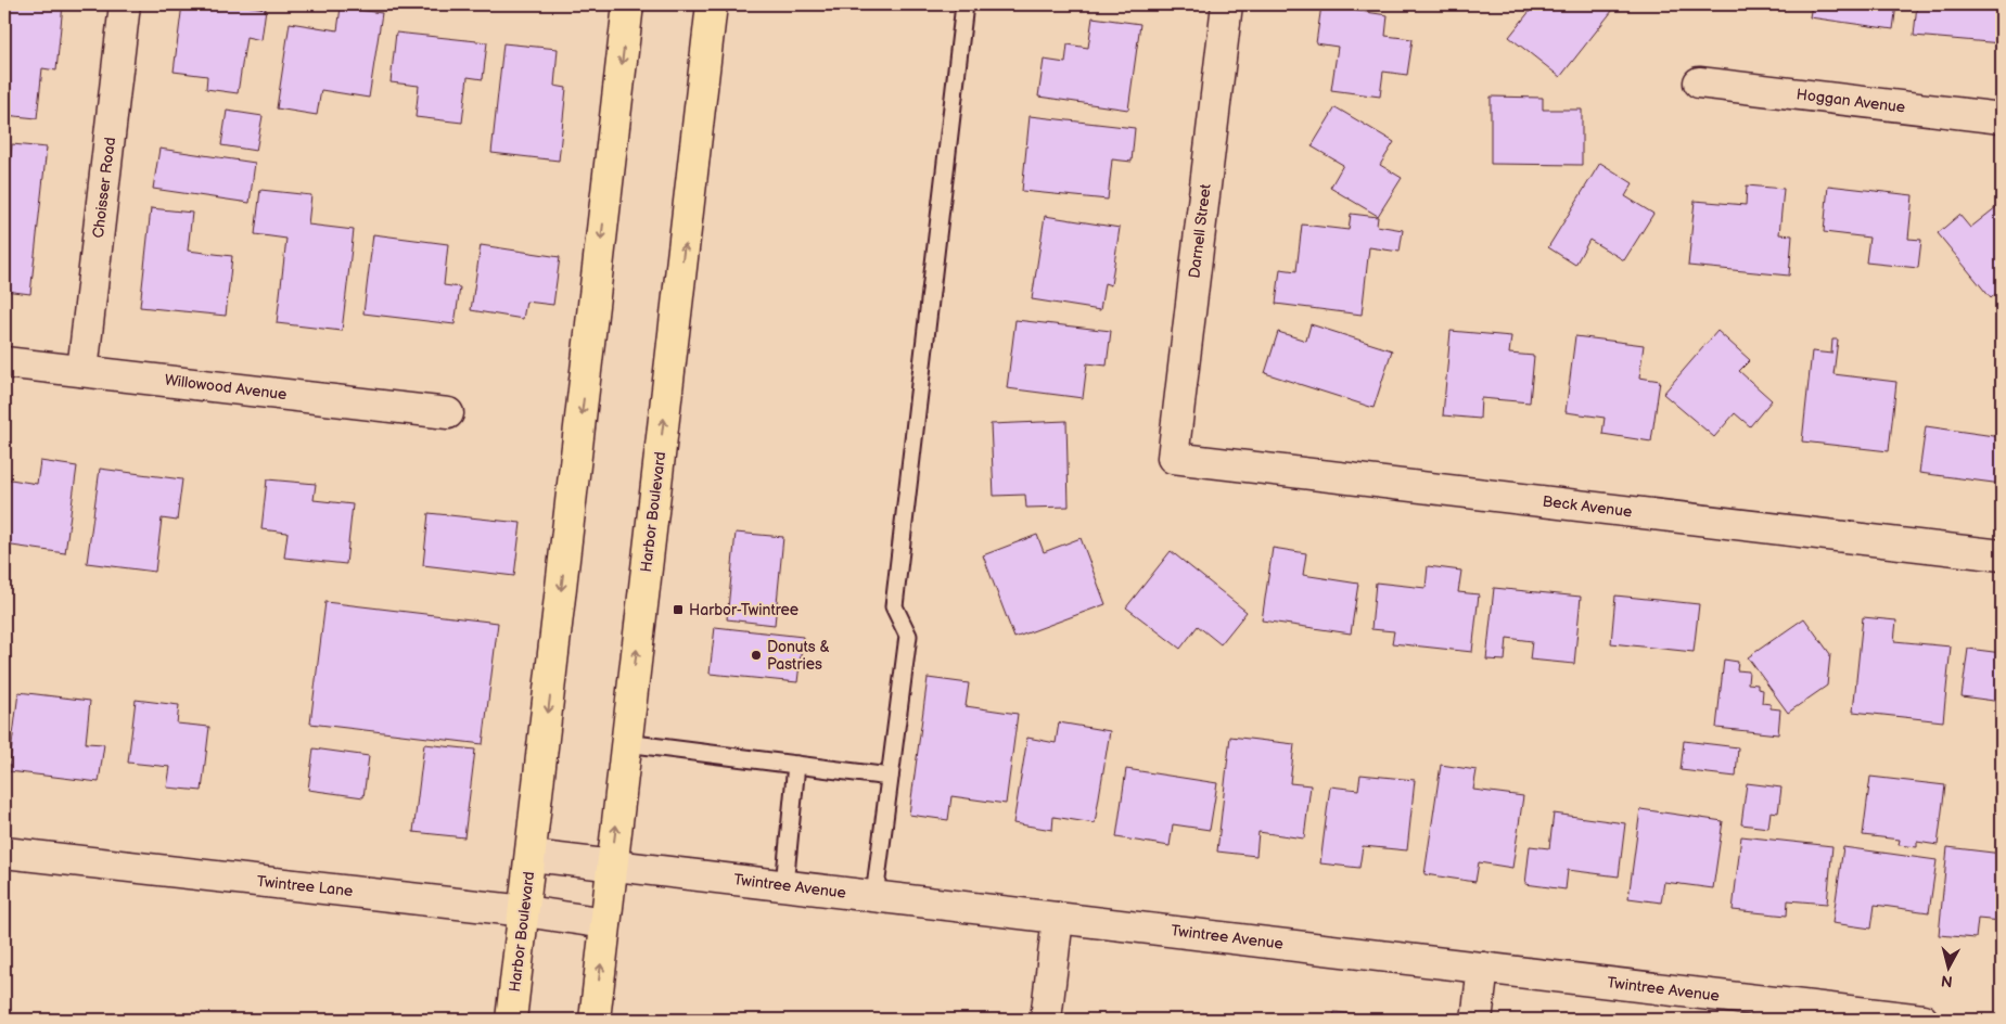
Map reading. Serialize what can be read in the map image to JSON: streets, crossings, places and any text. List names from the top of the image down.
{
  "streets": {
    "main road": ["Harbor Boulevard"],
    "street": [
      "Hoggan Avenue",
      "Choisser Road",
      "Darnell Street",
      "Willowood Avenue",
      "Beck Avenue",
      "Twintree Lane",
      "Twintree Avenue"
    ]
  },
  "crossings": [
    ["Choisser Road", "Willowood Avenue"],
    ["Darnell Street", "Beck Avenue"],
    ["Harbor Boulevard", "Twintree Lane"],
    ["Harbor Boulevard", "Twintree Avenue"]
  ],
  "places": {
    "transit": ["Harbor-Twintree"],
    "other": ["Donuts & Pastries"]
  },
  "north": "bottom"
}
